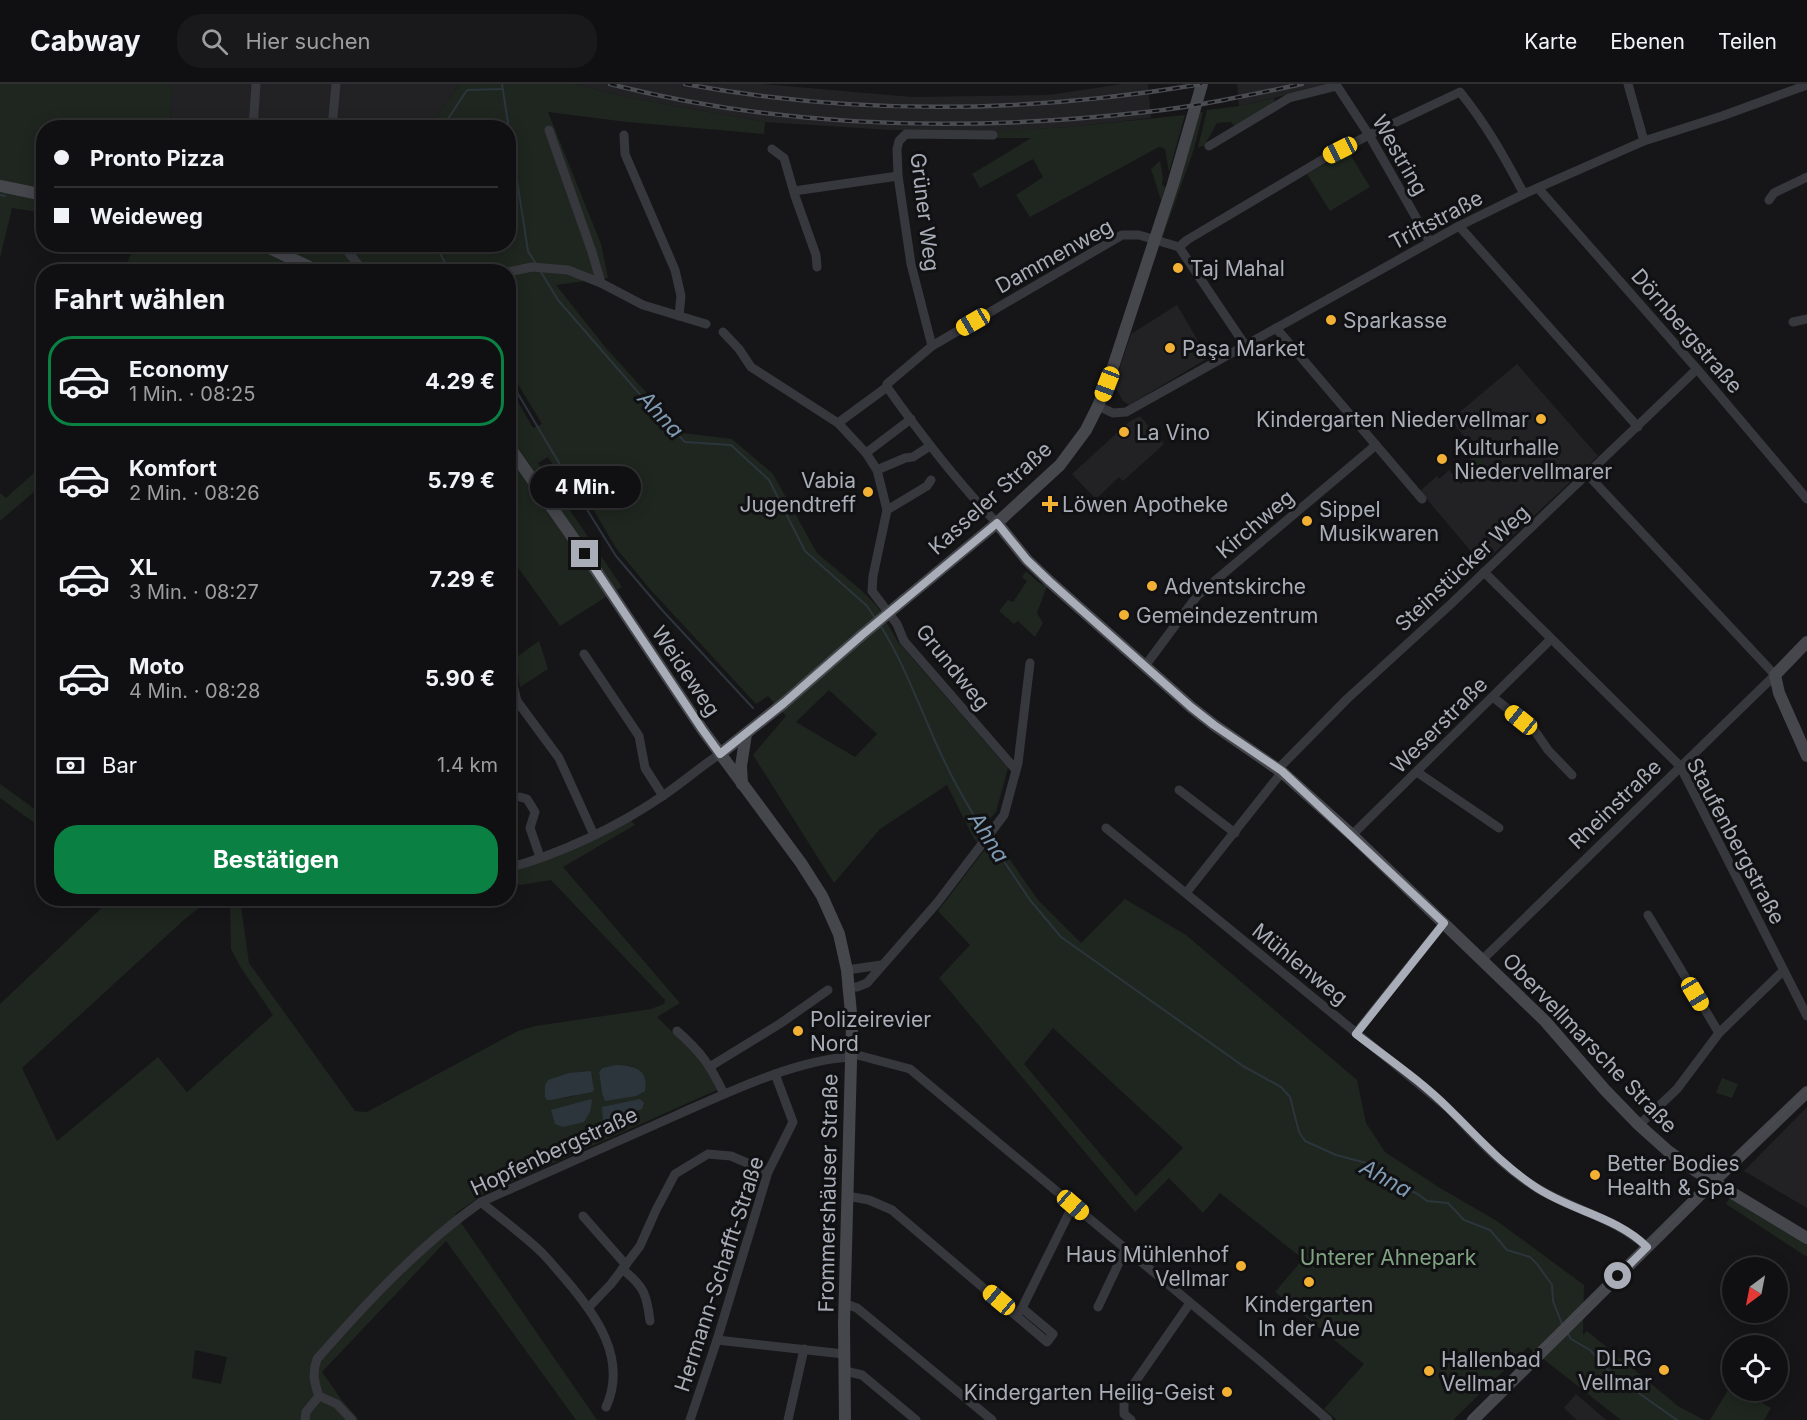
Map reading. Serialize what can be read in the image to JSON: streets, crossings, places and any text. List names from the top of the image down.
{
  "streets": {
    "main road": [
      "Kasseler Straße",
      "Weideweg",
      "Obervellmarsche Straße",
      "Frommershäuser Straße"
    ],
    "street": [
      "Westring",
      "Grüner Weg",
      "Triftstraße",
      "Dammenweg",
      "Dörnbergstraße",
      "Kirchweg",
      "Steinstücker Weg",
      "Grundweg",
      "Weserstraße",
      "Rheinstraße",
      "Staufenbergstraße",
      "Mühlenweg",
      "Hopfenbergstraße",
      "Hermann-Schafft-Straße"
    ]
  },
  "crossings": [
    ["Westring", "Triftstraße"],
    ["Grüner Weg", "Dammenweg"],
    ["Triftstraße", "Dörnbergstraße"],
    ["Triftstraße", "Kasseler Straße"],
    ["Dammenweg", "Kasseler Straße"],
    ["Dammenweg", "Obervellmarsche Straße"],
    ["Dörnbergstraße", "Steinstücker Weg"],
    ["Kasseler Straße", "Weideweg"],
    ["Kasseler Straße", "Obervellmarsche Straße"],
    ["Kirchweg", "Obervellmarsche Straße"],
    ["Steinstücker Weg", "Staufenbergstraße"],
    ["Steinstücker Weg", "Mühlenweg"],
    ["Steinstücker Weg", "Obervellmarsche Straße"],
    ["Weideweg", "Frommershäuser Straße"],
    ["Weserstraße", "Staufenbergstraße"],
    ["Weserstraße", "Obervellmarsche Straße"],
    ["Rheinstraße", "Staufenbergstraße"],
    ["Rheinstraße", "Obervellmarsche Straße"],
    ["Hopfenbergstraße", "Frommershäuser Straße"],
    ["Hopfenbergstraße", "Hermann-Schafft-Straße"]
  ],
  "water": ["Ahna"],
  "parks": ["Unterer Ahnepark"],
  "places": {
    "other": [
      "Taj Mahal",
      "Sparkasse",
      "Paşa Market",
      "Kindergarten Niedervellmar",
      "La Vino",
      "Kulturhalle Niedervellmarer",
      "Vabia Jugendtreff",
      "Sippel Musikwaren",
      "Adventskirche",
      "Gemeindezentrum",
      "Polizeirevier Nord",
      "Better Bodies Health & Spa",
      "Haus Mühlenhof Vellmar",
      "Kindergarten In der Aue",
      "DLRG Vellmar",
      "Hallenbad Vellmar",
      "Kindergarten Heilig-Geist"
    ],
    "health": ["Löwen Apotheke"]
  },
  "north": "bottom left",
  "page": {
    "header": "Cabway",
    "search": "Hier suchen",
    "nav": ["Karte", "Ebenen", "Teilen"],
    "banner": ["Pronto Pizza", "Weideweg"],
    "heading": "Fahrt wählen",
    "list": [
      {
        "name": "Economy",
        "note": "1 Min. · 08:25",
        "value": "4.29 €"
      },
      {
        "name": "Komfort",
        "note": "2 Min. · 08:26",
        "value": "5.79 €"
      },
      {
        "name": "XL",
        "note": "3 Min. · 08:27",
        "value": "7.29 €"
      },
      {
        "name": "Moto",
        "note": "4 Min. · 08:28",
        "value": "5.90 €"
      }
    ],
    "bubble": "4 Min.",
    "pay": ["Bar", "1.4 km"],
    "buttons": "Bestätigen"
  }
}
